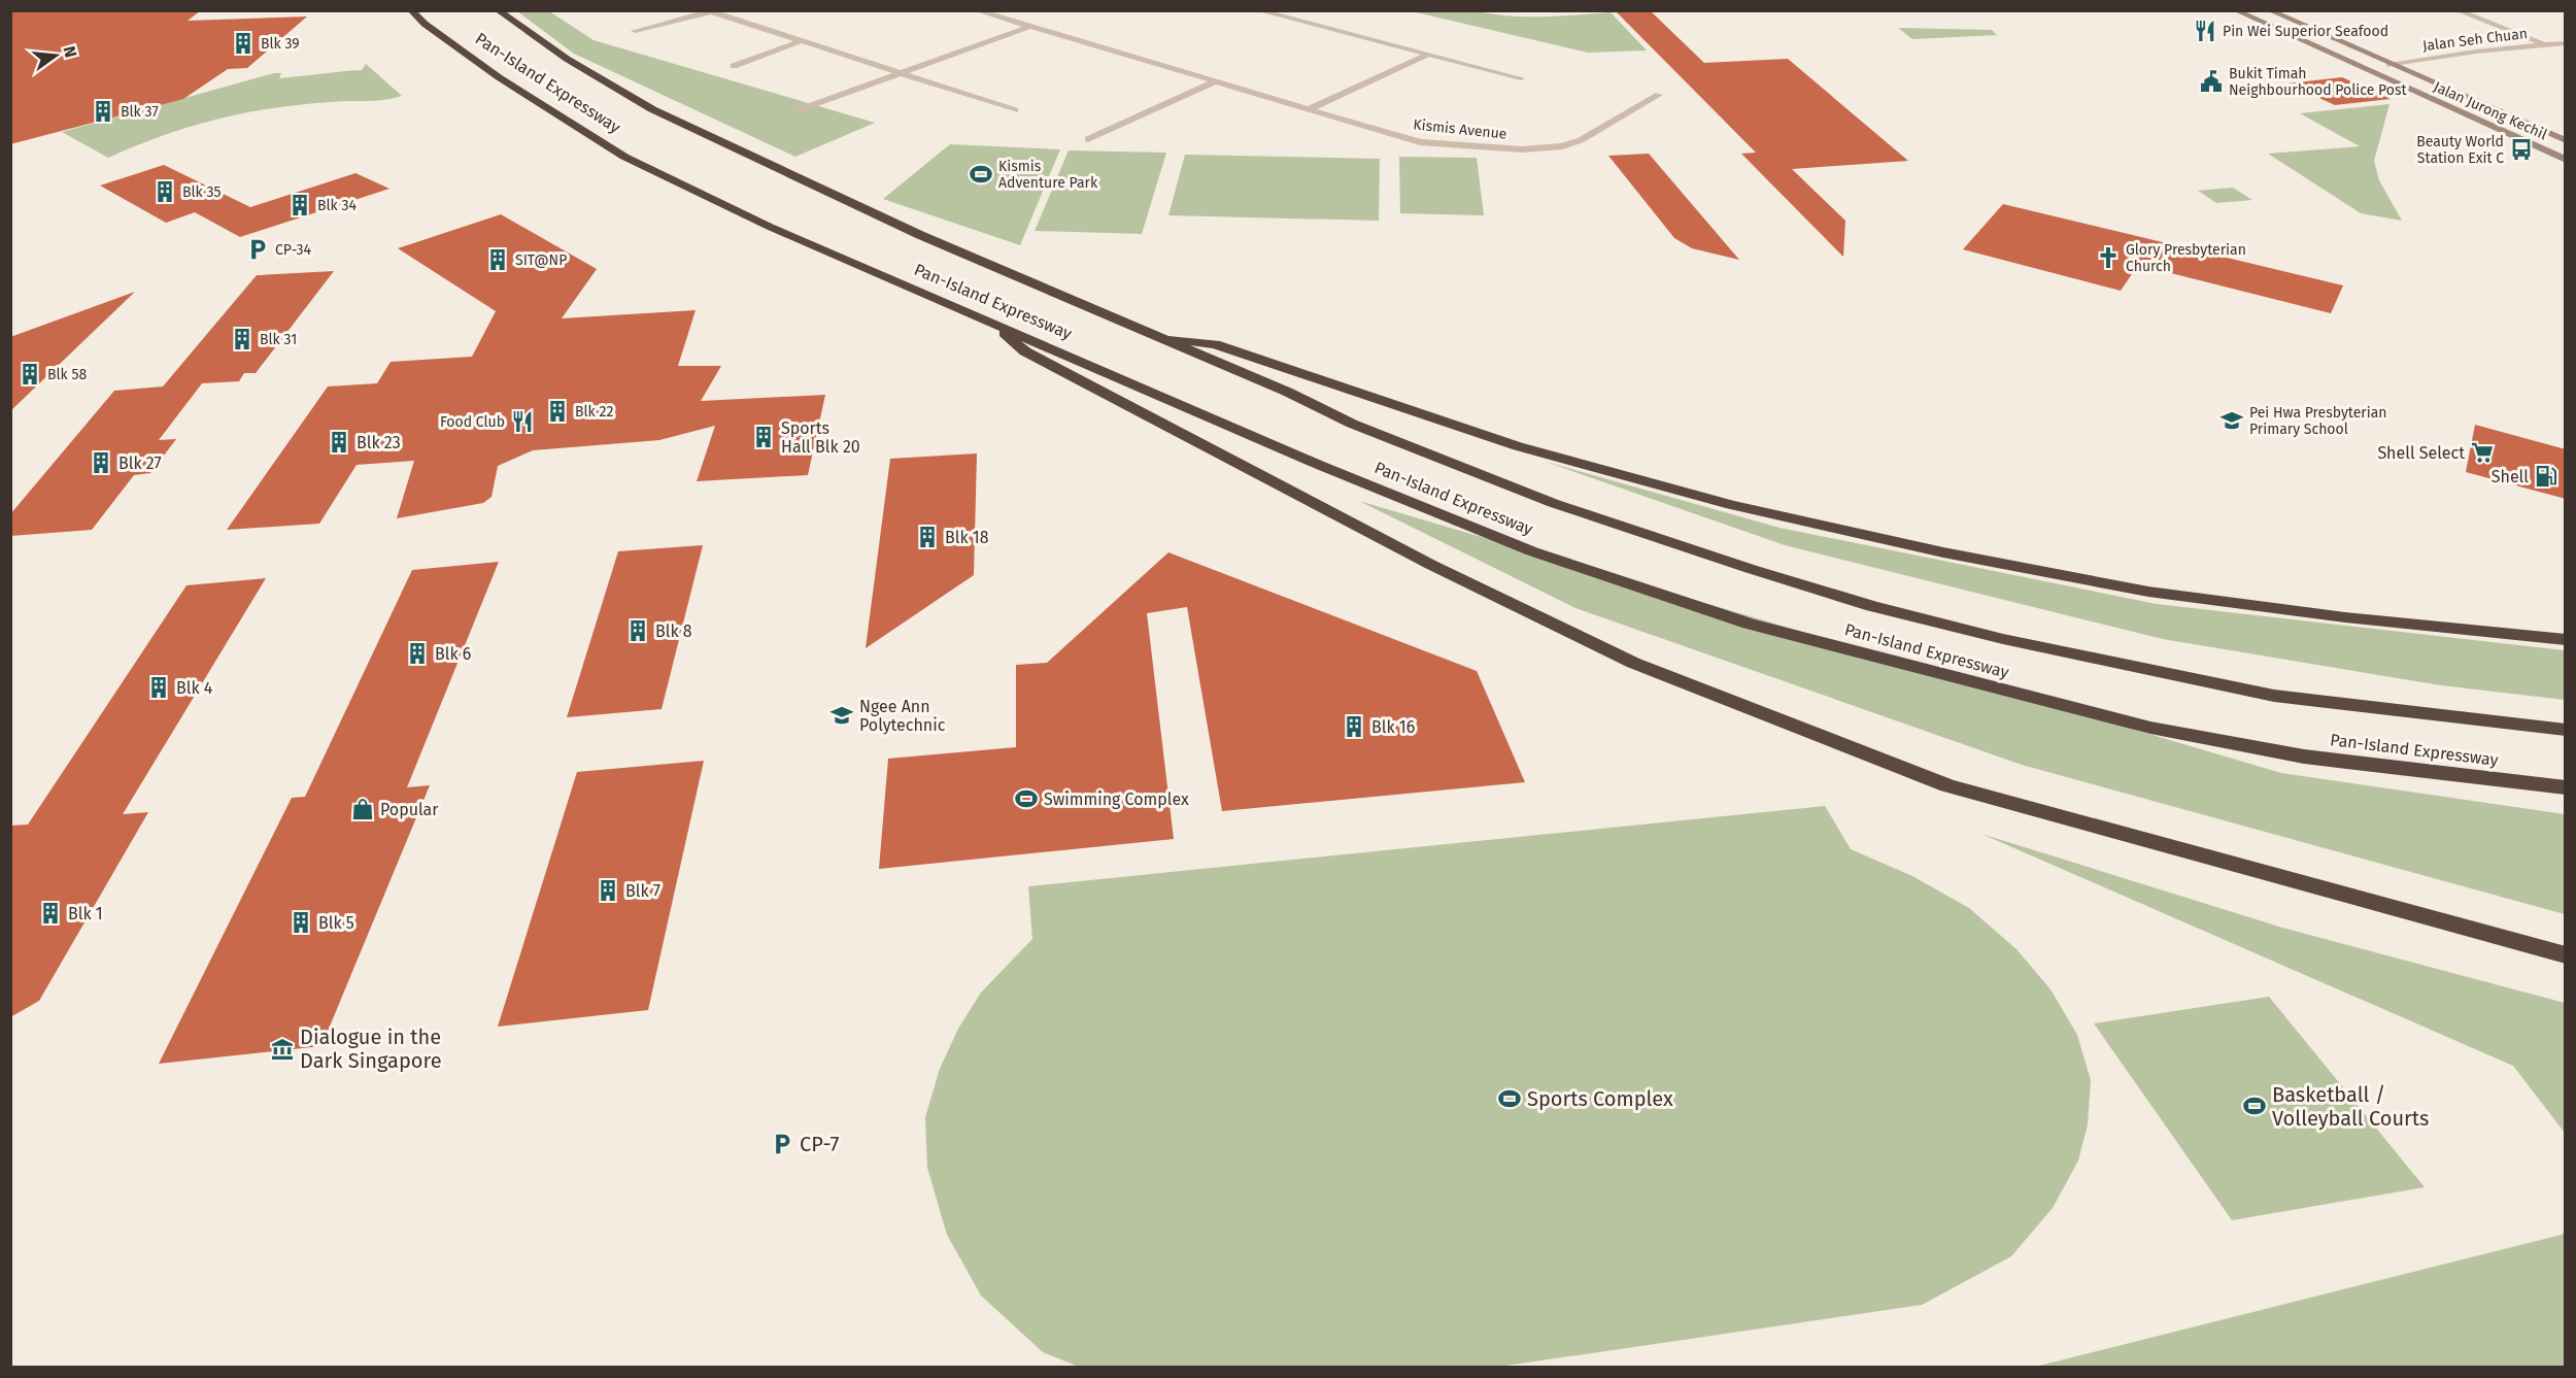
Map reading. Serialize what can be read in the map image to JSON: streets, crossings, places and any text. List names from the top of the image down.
{
  "streets": {
    "highway": ["Pan-Island Expressway"],
    "main road": ["Jalan Jurong Kechil"],
    "street": ["Jalan Seh Chuan", "Kismis Avenue"]
  },
  "crossings": [
    ["Jalan Seh Chuan", "Jalan Jurong Kechil"]
  ],
  "places": {
    "restaurant": ["Pin Wei Superior Seafood", "Food Club"],
    "building": [
      "Blk 39",
      "Blk 37",
      "Blk 35",
      "Blk 34",
      "SIT@NP",
      "Blk 31",
      "Blk 58",
      "Blk 22",
      "Sports Hall Blk 20",
      "Blk 23",
      "Blk 27",
      "Blk 18",
      "Blk 8",
      "Blk 6",
      "Blk 4",
      "Blk 16",
      "Blk 7",
      "Blk 1",
      "Blk 5"
    ],
    "public building": ["Bukit Timah Neighbourhood Police Post"],
    "bus stop": ["Beauty World Station Exit C"],
    "sports": [
      "Kismis Adventure Park",
      "Swimming Complex",
      "Sports Complex",
      "Basketball / Volleyball Courts"
    ],
    "parking": ["CP-34", "CP-7"],
    "church": ["Glory Presbyterian Church"],
    "school or university": ["Pei Hwa Presbyterian Primary School", "Ngee Ann Polytechnic"],
    "supermarket": ["Shell Select"],
    "fuel station": ["Shell"],
    "shop": ["Popular"],
    "museum": ["Dialogue in the Dark Singapore"]
  },
  "north": "right"
}
